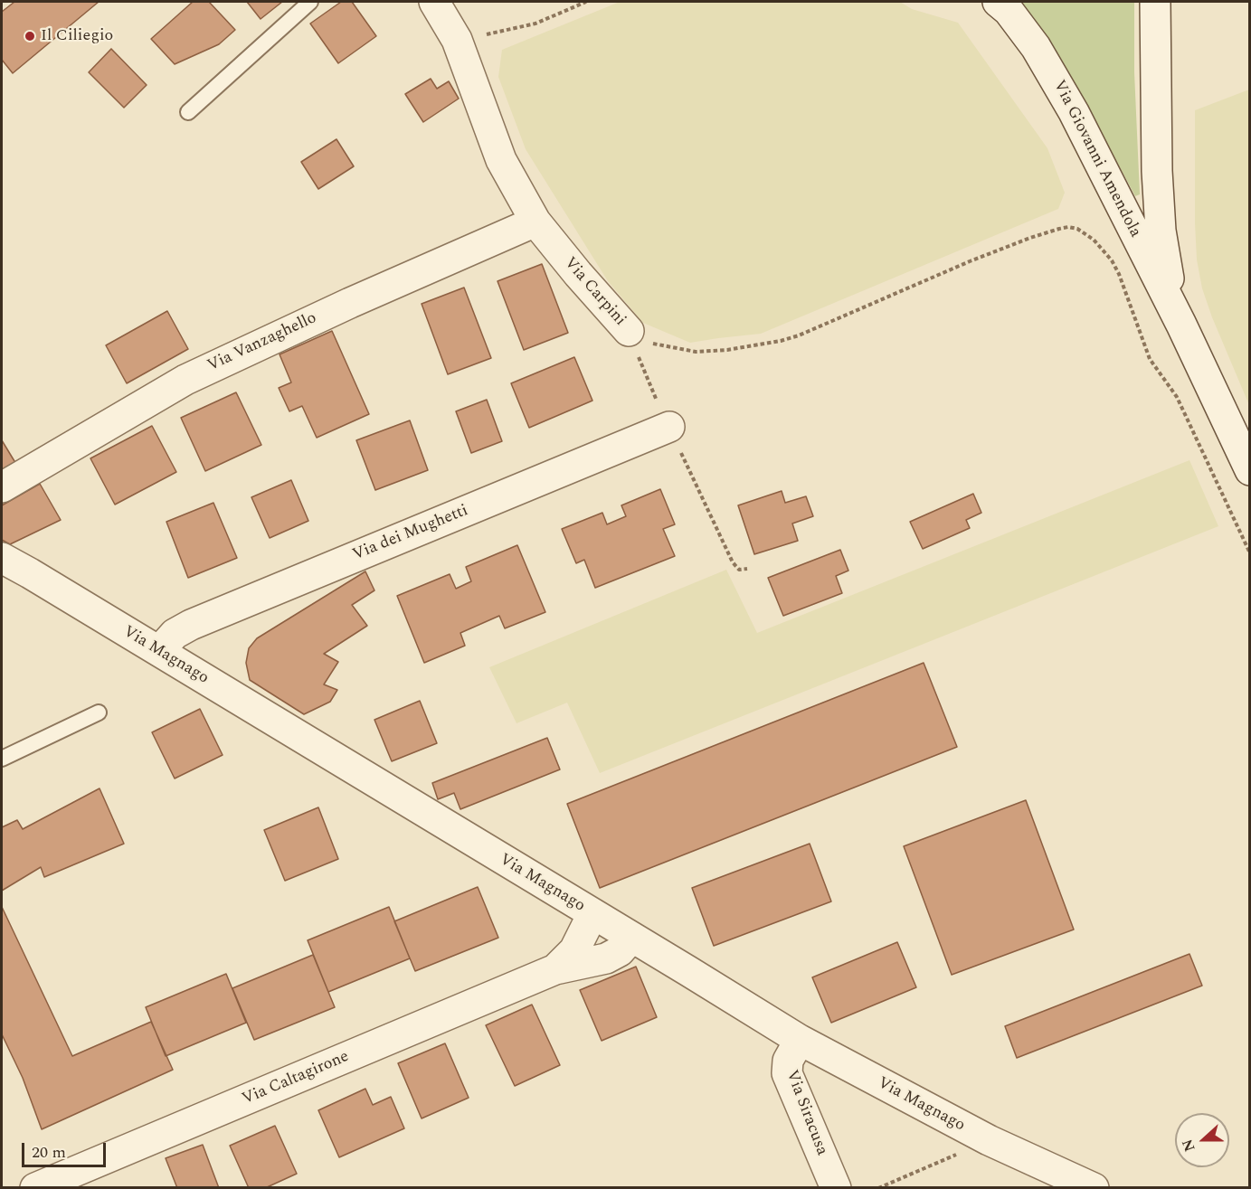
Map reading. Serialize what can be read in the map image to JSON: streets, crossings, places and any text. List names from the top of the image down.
{
  "streets": {
    "street": [
      "Via Giovanni Amendola",
      "Via Carpini",
      "Via Vanzaghello",
      "Via dei Mughetti",
      "Via Magnago",
      "Via Caltagirone",
      "Via Siracusa"
    ]
  },
  "crossings": [
    ["Via Carpini", "Via Vanzaghello"],
    ["Via Carpini", "Via dei Mughetti"],
    ["Via dei Mughetti", "Via Magnago"],
    ["Via Magnago", "Via Caltagirone"],
    ["Via Magnago", "Via Siracusa"]
  ],
  "places": ["Il Ciliegio"],
  "scale_bar": "20 m",
  "north": "left"
}
